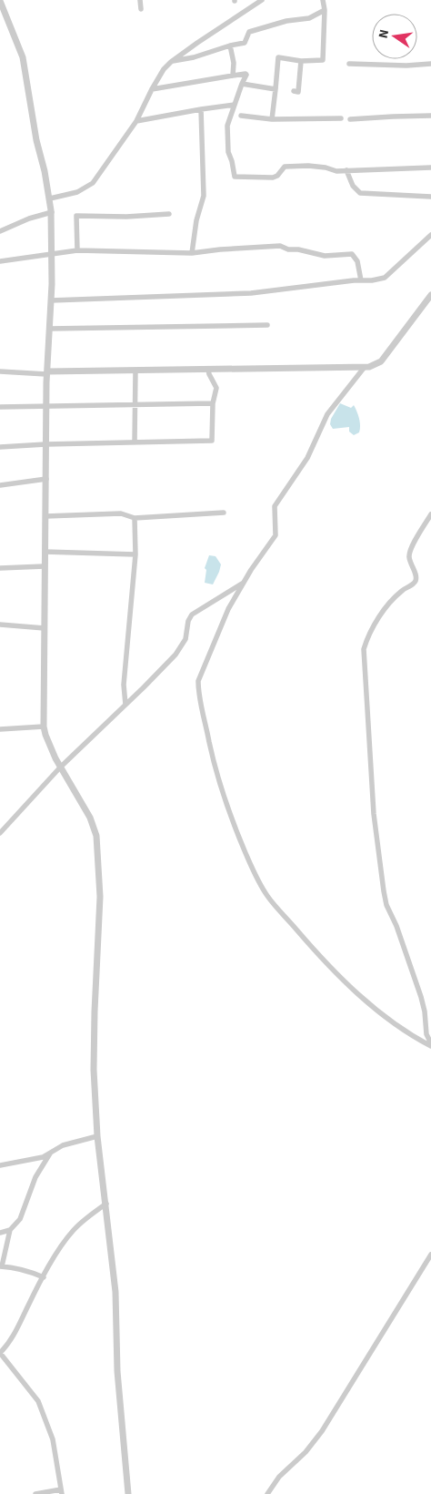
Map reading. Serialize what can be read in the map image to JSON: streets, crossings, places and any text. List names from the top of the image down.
{
  "north": "left"
}
